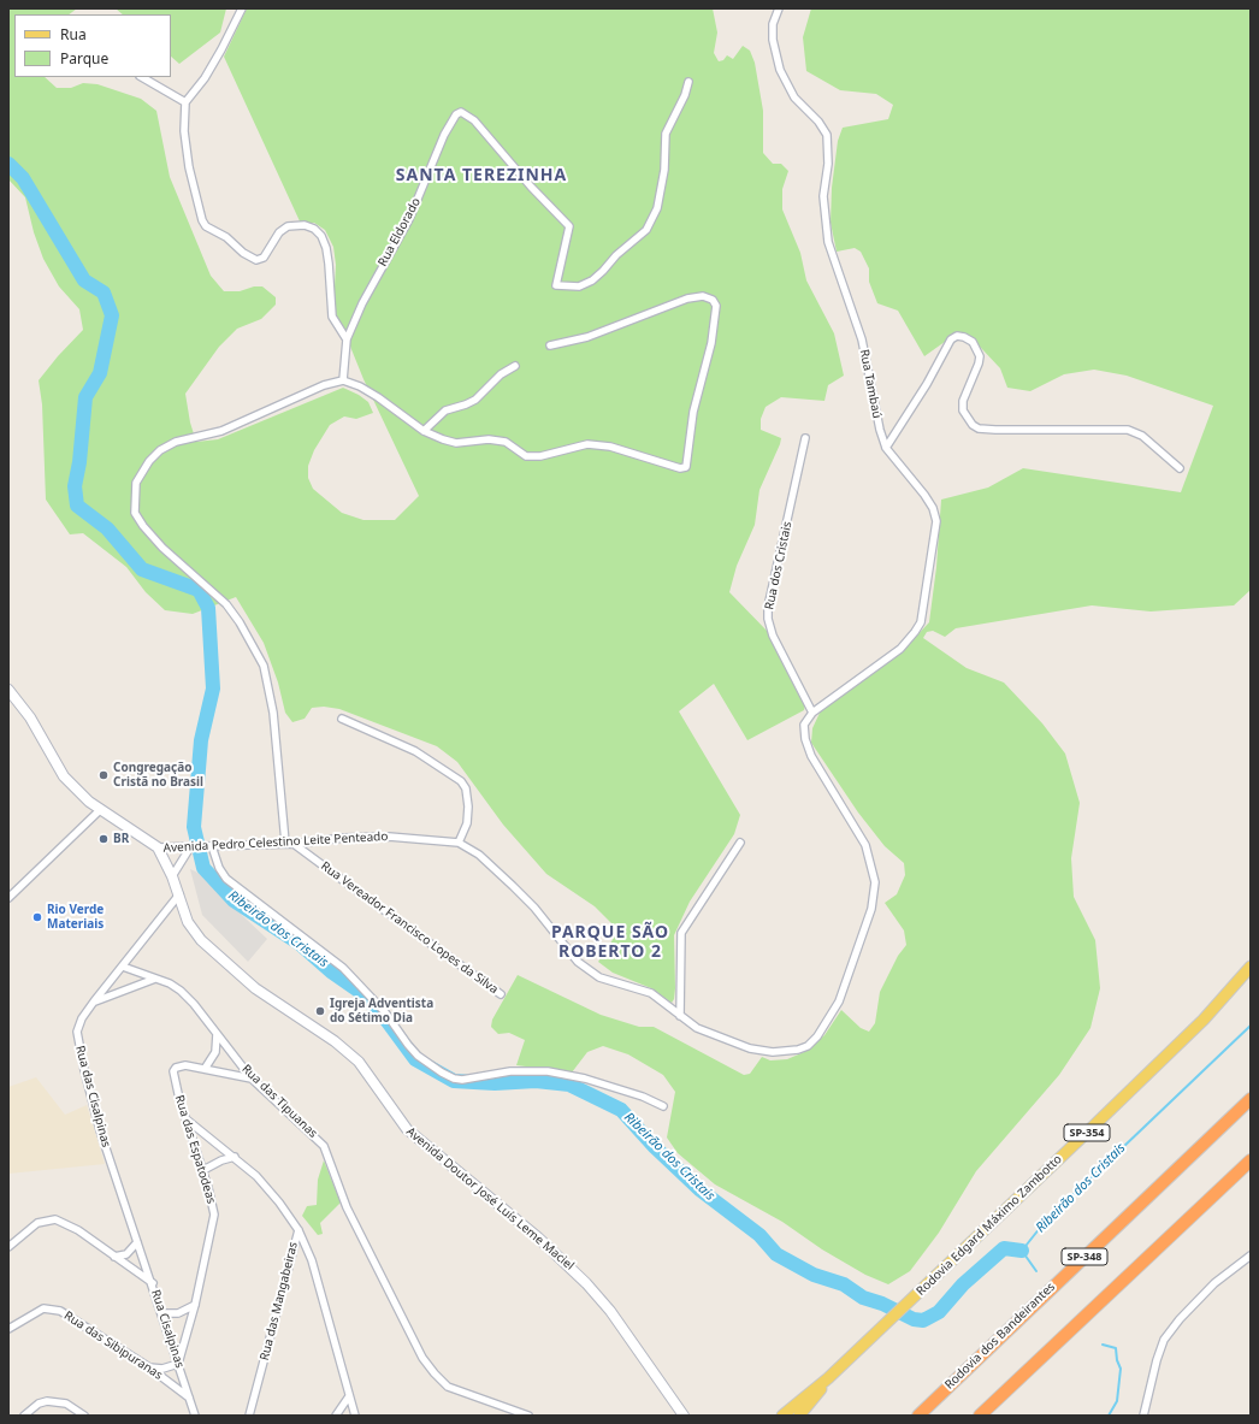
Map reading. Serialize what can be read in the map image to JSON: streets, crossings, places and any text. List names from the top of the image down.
{
  "streets": {
    "highway": ["SP-348", "Rodovia dos Bandeirantes"],
    "main road": ["SP-354", "Rodovia Edgard Máximo Zambotto"],
    "street": [
      "Rua Eldorado",
      "Rua Tambaú",
      "Rua dos Cristais",
      "Avenida Pedro Celestino Leite Penteado",
      "Rua Vereador Francisco Lopes da Silva",
      "Rua das Cisalpinas",
      "Rua das Tipuanas",
      "Rua das Espatodeas",
      "Avenida Doutor José Luís Leme Maciel",
      "Rua das Mangabeiras",
      "Rua Cisalpinas",
      "Rua das Sibipuranas"
    ]
  },
  "crossings": [
    ["Rua Tambaú", "Rua dos Cristais"],
    ["Rua Tambaú", "Avenida Pedro Celestino Leite Penteado"],
    ["Rua dos Cristais", "Avenida Pedro Celestino Leite Penteado"],
    ["Avenida Pedro Celestino Leite Penteado", "Rua Vereador Francisco Lopes da Silva"],
    ["Avenida Pedro Celestino Leite Penteado", "Avenida Doutor José Luís Leme Maciel"],
    ["Rua das Cisalpinas", "Rua das Tipuanas"],
    ["Rua das Cisalpinas", "Avenida Doutor José Luís Leme Maciel"],
    ["Rua das Cisalpinas", "Rua Cisalpinas"],
    ["Rua das Tipuanas", "Rua das Espatodeas"],
    ["Rua das Espatodeas", "Rua das Mangabeiras"],
    ["Rua das Espatodeas", "Rua Cisalpinas"],
    ["Rua Cisalpinas", "Rua das Sibipuranas"]
  ],
  "districts": ["SANTA TEREZINHA", "PARQUE SÃO ROBERTO 2"],
  "water": ["Ribeirão dos Cristais"],
  "places": [
    "Congregação Cristã no Brasil",
    "BR",
    "Rio Verde Materiais",
    "Igreja Adventista do Sétimo Dia"
  ],
  "legend": ["Rua", "Parque"]
}
